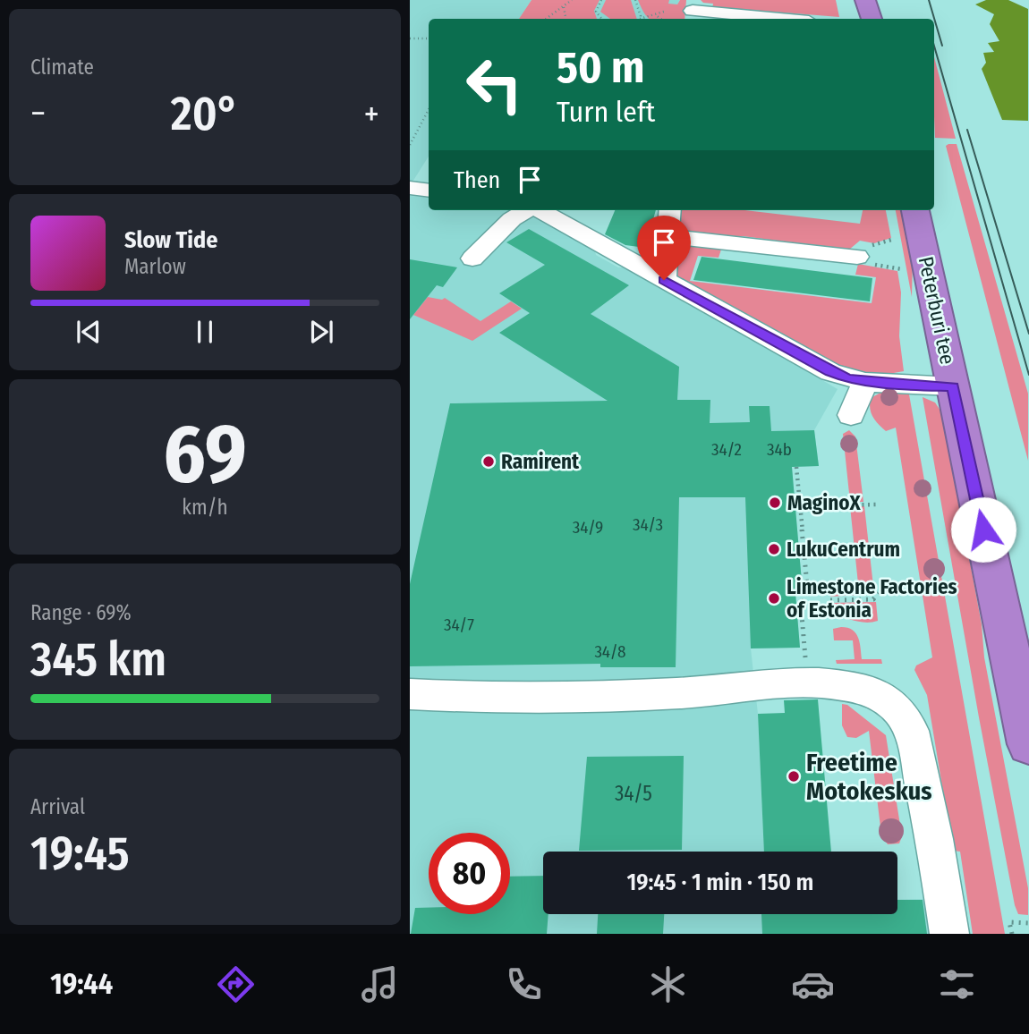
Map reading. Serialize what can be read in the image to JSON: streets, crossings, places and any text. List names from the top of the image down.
{
  "streets": {
    "highway": ["Peterburi tee"]
  },
  "places": [
    "Ramirent",
    "MaginoX",
    "LukuCentrum",
    "Limestone Factories of Estonia",
    "Freetime Motokeskus"
  ],
  "house_numbers": [
    "34/2",
    "34b",
    "34/3",
    "34/9",
    "34/7",
    "34/8",
    "34/5"
  ],
  "page": {
    "tile": [
      "Climate",
      ["69", "km/h"],
      ["Range · 69%", "345 km"],
      ["Arrival", "19:45"]
    ],
    "turn": ["50 m", "Turn left"],
    "heat": ["−", "20°", "+"],
    "then": "Then",
    "song": ["Slow Tide", "Marlow"],
    "limit": "80",
    "trip": "19:45 · 1 min · 150 m",
    "tabs": "19:44"
  }
}
